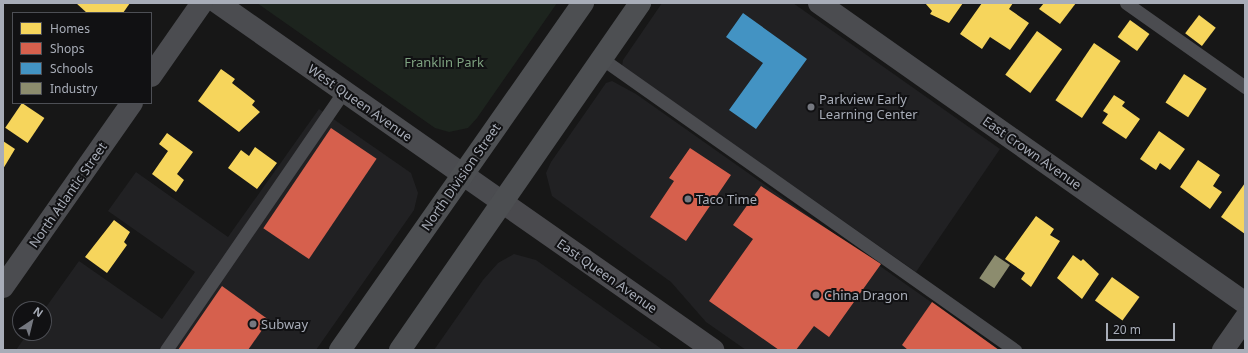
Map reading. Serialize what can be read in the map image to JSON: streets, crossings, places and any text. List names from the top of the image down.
{
  "streets": {
    "main road": ["North Division Street"],
    "street": [
      "West Queen Avenue",
      "East Crown Avenue",
      "North Atlantic Street",
      "East Queen Avenue"
    ]
  },
  "crossings": [
    ["West Queen Avenue", "North Division Street"],
    ["West Queen Avenue", "East Queen Avenue"]
  ],
  "parks": ["Franklin Park"],
  "places": [
    "Parkview Early Learning Center",
    "Taco Time",
    "China Dragon",
    "Subway"
  ],
  "legend": [
    "Homes",
    "Shops",
    "Schools",
    "Industry"
  ],
  "scale_bar": "20 m",
  "north": "top right"
}
